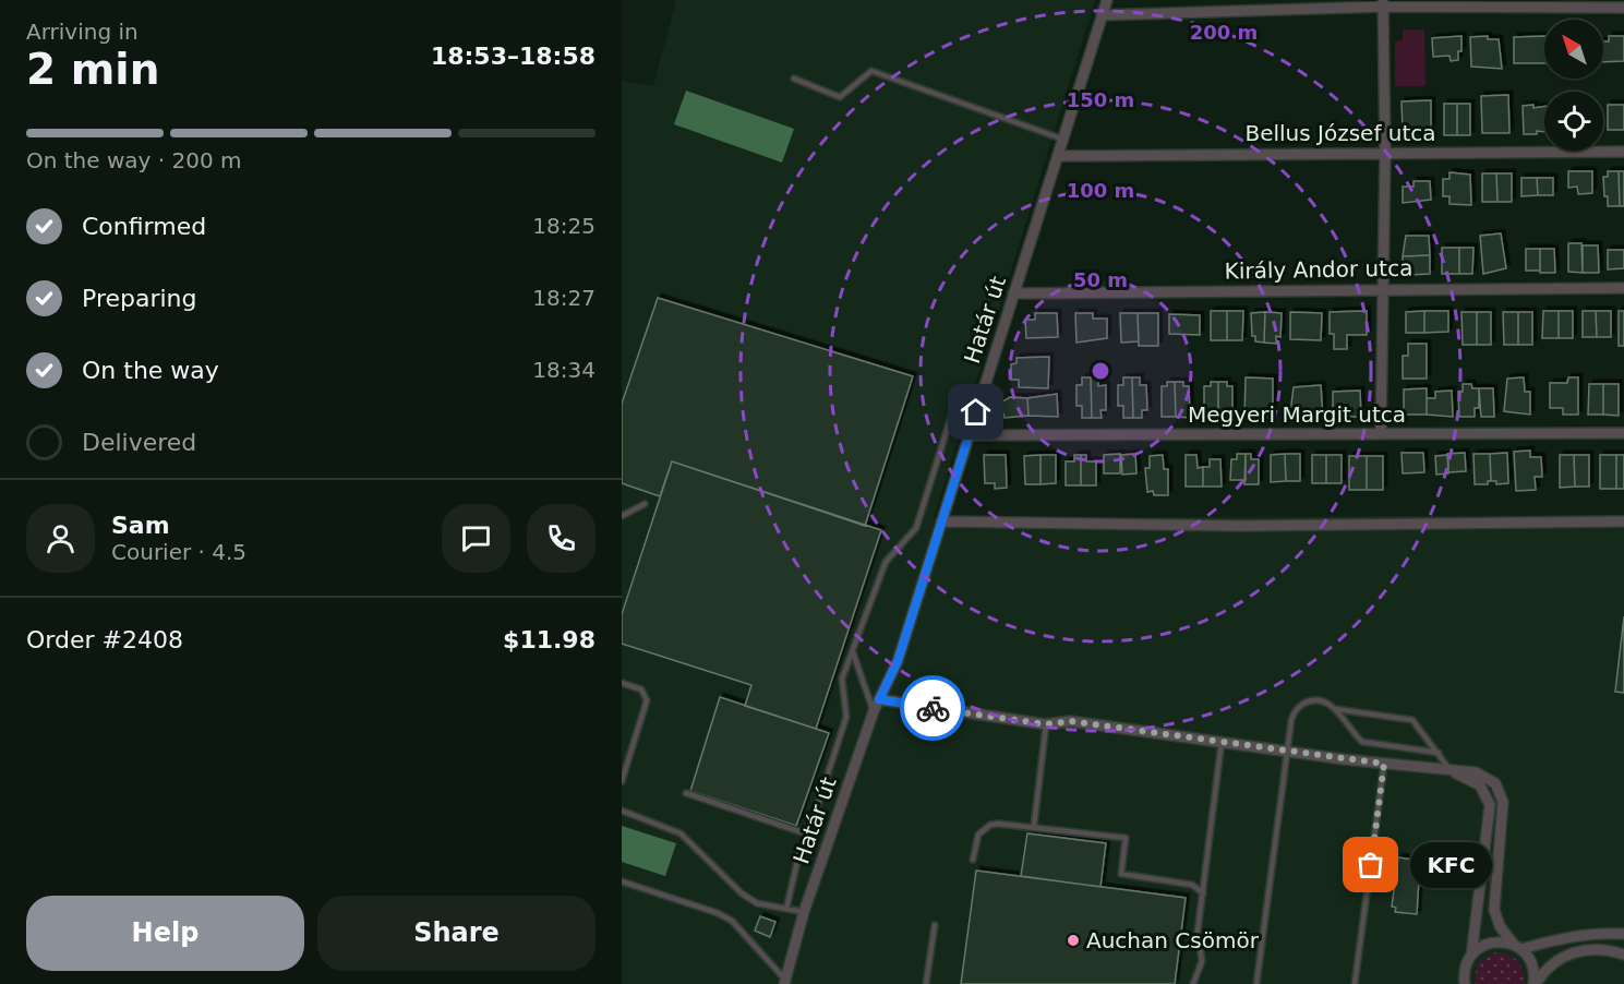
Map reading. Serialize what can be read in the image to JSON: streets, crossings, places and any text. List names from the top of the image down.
{
  "streets": {
    "street": [
      "Bellus József utca",
      "Király Andor utca",
      "Határ út",
      "Megyeri Margit utca"
    ]
  },
  "crossings": [
    ["Bellus József utca", "Határ út"],
    ["Király Andor utca", "Határ út"],
    ["Határ út", "Megyeri Margit utca"]
  ],
  "places": ["KFC", "Auchan Csömör"],
  "north": "top left",
  "page": {
    "heading": ["2 min", "Arriving in", "18:53–18:58"],
    "panel": [
      "Sam",
      "Courier · 4.5",
      "Order #2408",
      "$11.98"
    ],
    "bar": "On the way · 200 m",
    "list": [
      ["Confirmed", "18:25"],
      ["Preparing", "18:27"],
      ["On the way", "18:34"],
      "Delivered"
    ],
    "bubble": "KFC",
    "buttons": ["Help", "Share"]
  },
  "rings": [
    "200 m",
    "150 m",
    "100 m",
    "50 m"
  ]
}
